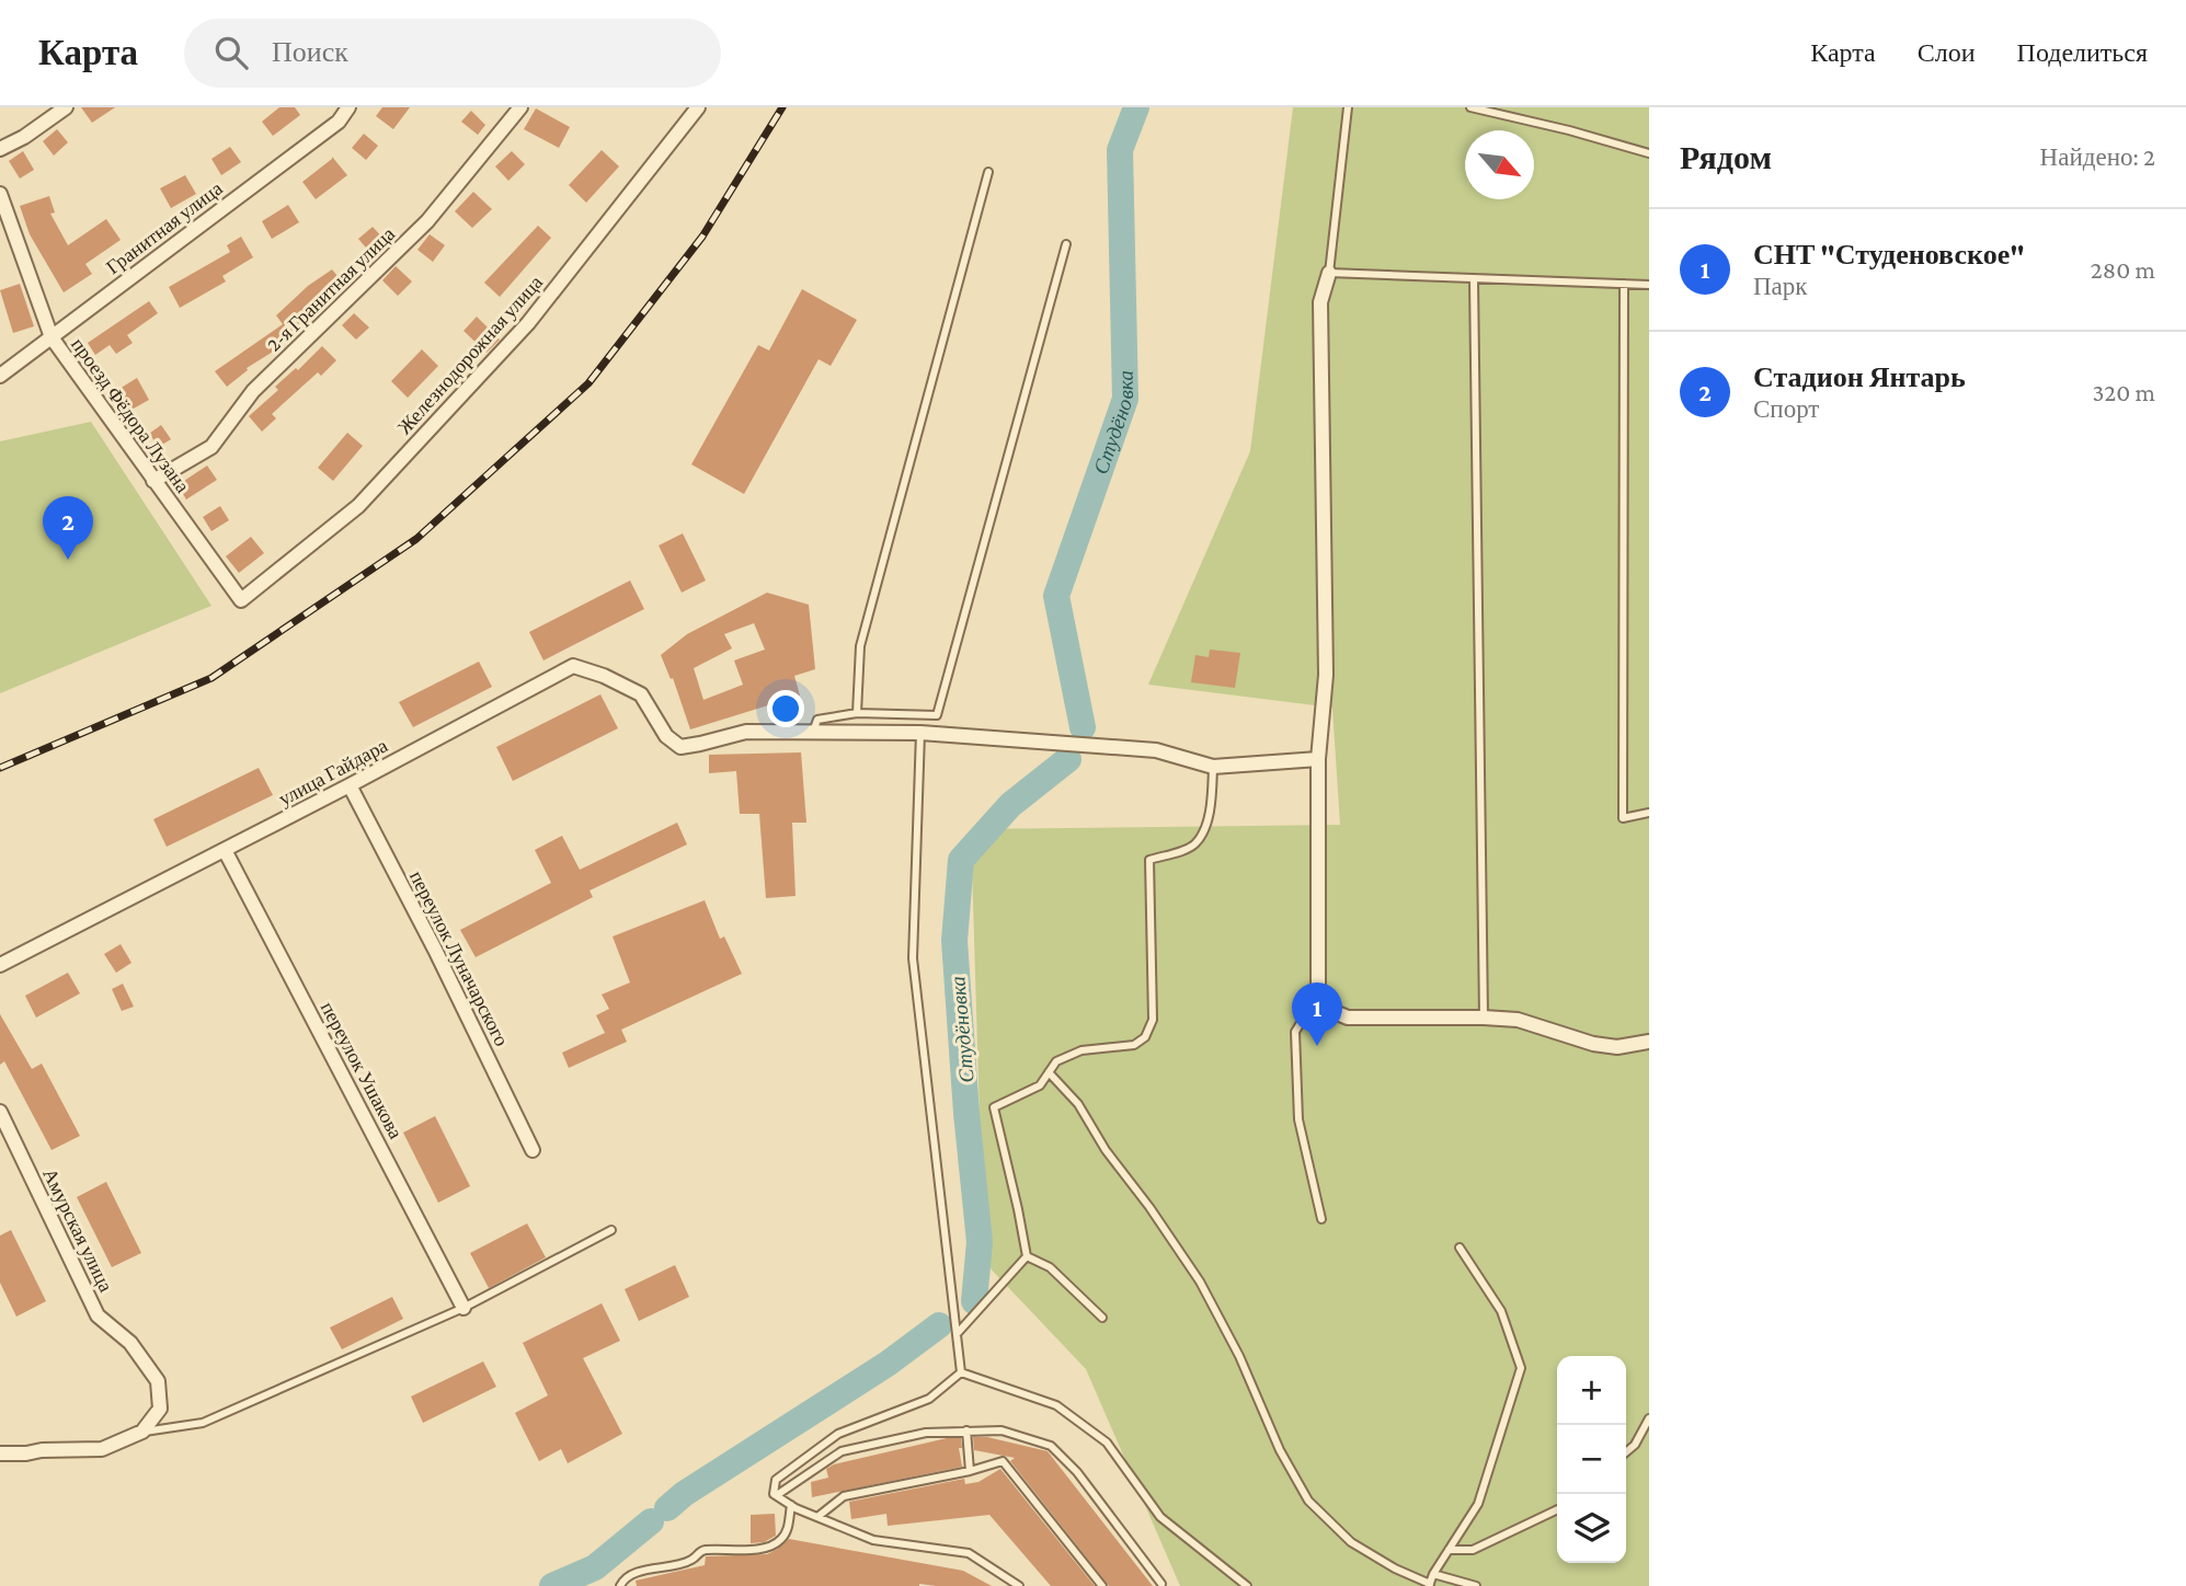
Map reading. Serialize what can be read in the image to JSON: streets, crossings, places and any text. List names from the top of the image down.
{
  "streets": {
    "street": [
      "Гранитная улица",
      "2-я Гранитная улица",
      "Железнодорожная улица",
      "проезд Фёдора Лузана",
      "улица Гайдара",
      "переулок Луначарского",
      "переулок Ушакова",
      "Амурская улица"
    ]
  },
  "crossings": [
    ["Гранитная улица", "проезд Фёдора Лузана"],
    ["2-я Гранитная улица", "проезд Фёдора Лузана"],
    ["Железнодорожная улица", "проезд Фёдора Лузана"],
    ["улица Гайдара", "переулок Луначарского"],
    ["улица Гайдара", "переулок Ушакова"]
  ],
  "water": ["Студёновка"],
  "north": "bottom right",
  "page": {
    "header": "Карта",
    "search": "Поиск",
    "nav": ["Карта", "Слои", "Поделиться"],
    "heading": ["Рядом", "Найдено: 2"],
    "list": [
      {
        "mark": "1",
        "name": "СНТ \"Студеновское\"",
        "note": "Парк",
        "value": "280 m"
      },
      {
        "mark": "2",
        "name": "Стадион Янтарь",
        "note": "Спорт",
        "value": "320 m"
      }
    ],
    "pins": ["2", "1"],
    "map_buttons": ["+", "−"]
  }
}
